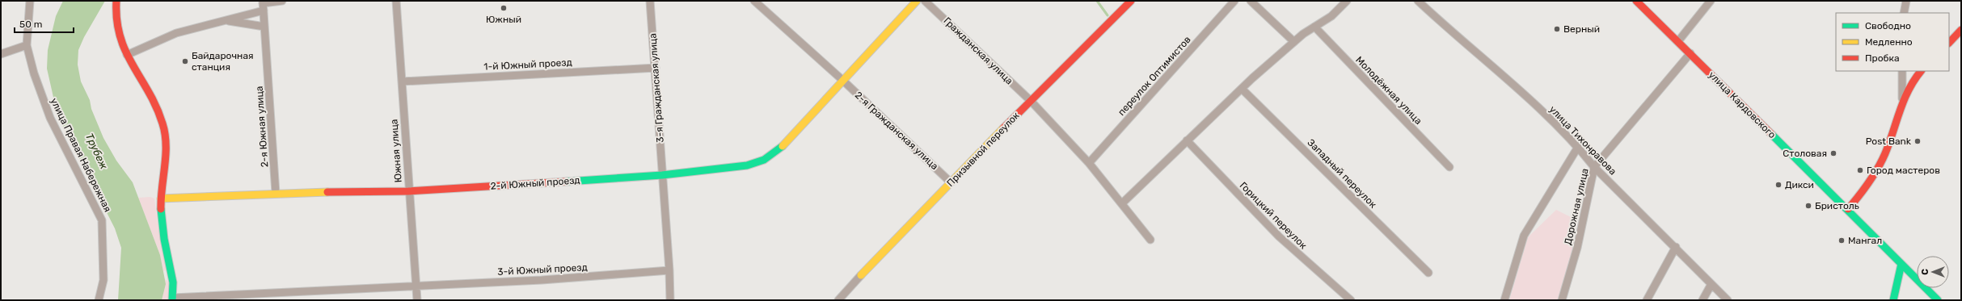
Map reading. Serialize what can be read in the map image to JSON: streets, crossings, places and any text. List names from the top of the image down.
{
  "streets": {
    "street": [
      "Гражданская улица",
      "1-й Южный проезд",
      "переулок Оптимистов",
      "3-я Гражданская улица",
      "Молодёжная улица",
      "улица Кардовского",
      "2-я Южная улица",
      "2-я Гражданская улица",
      "улица Тихонравова",
      "Призывной переулок",
      "Южная улица",
      "улица Правая Набережная",
      "Западный переулок",
      "2-й Южный проезд",
      "Дорожная улица",
      "Горицкий переулок",
      "3-й Южный проезд"
    ]
  },
  "crossings": [
    ["Гражданская улица", "переулок Оптимистов"],
    ["Гражданская улица", "Призывной переулок"],
    ["1-й Южный проезд", "3-я Гражданская улица"],
    ["1-й Южный проезд", "Южная улица"],
    ["3-я Гражданская улица", "2-й Южный проезд"],
    ["3-я Гражданская улица", "3-й Южный проезд"],
    ["улица Кардовского", "Дорожная улица"],
    ["2-я Южная улица", "2-й Южный проезд"],
    ["2-я Гражданская улица", "Призывной переулок"],
    ["улица Тихонравова", "Дорожная улица"],
    ["Южная улица", "2-й Южный проезд"],
    ["Южная улица", "3-й Южный проезд"]
  ],
  "water": ["Трубеж"],
  "places": [
    "Южный",
    "Верный",
    "Байдарочная станция",
    "Post Bank",
    "Столовая",
    "Город мастеров",
    "Дикси",
    "Бристоль",
    "Мангал"
  ],
  "legend": ["Свободно", "Медленно", "Пробка"],
  "scale_bar": "50 m",
  "north": "left"
}
